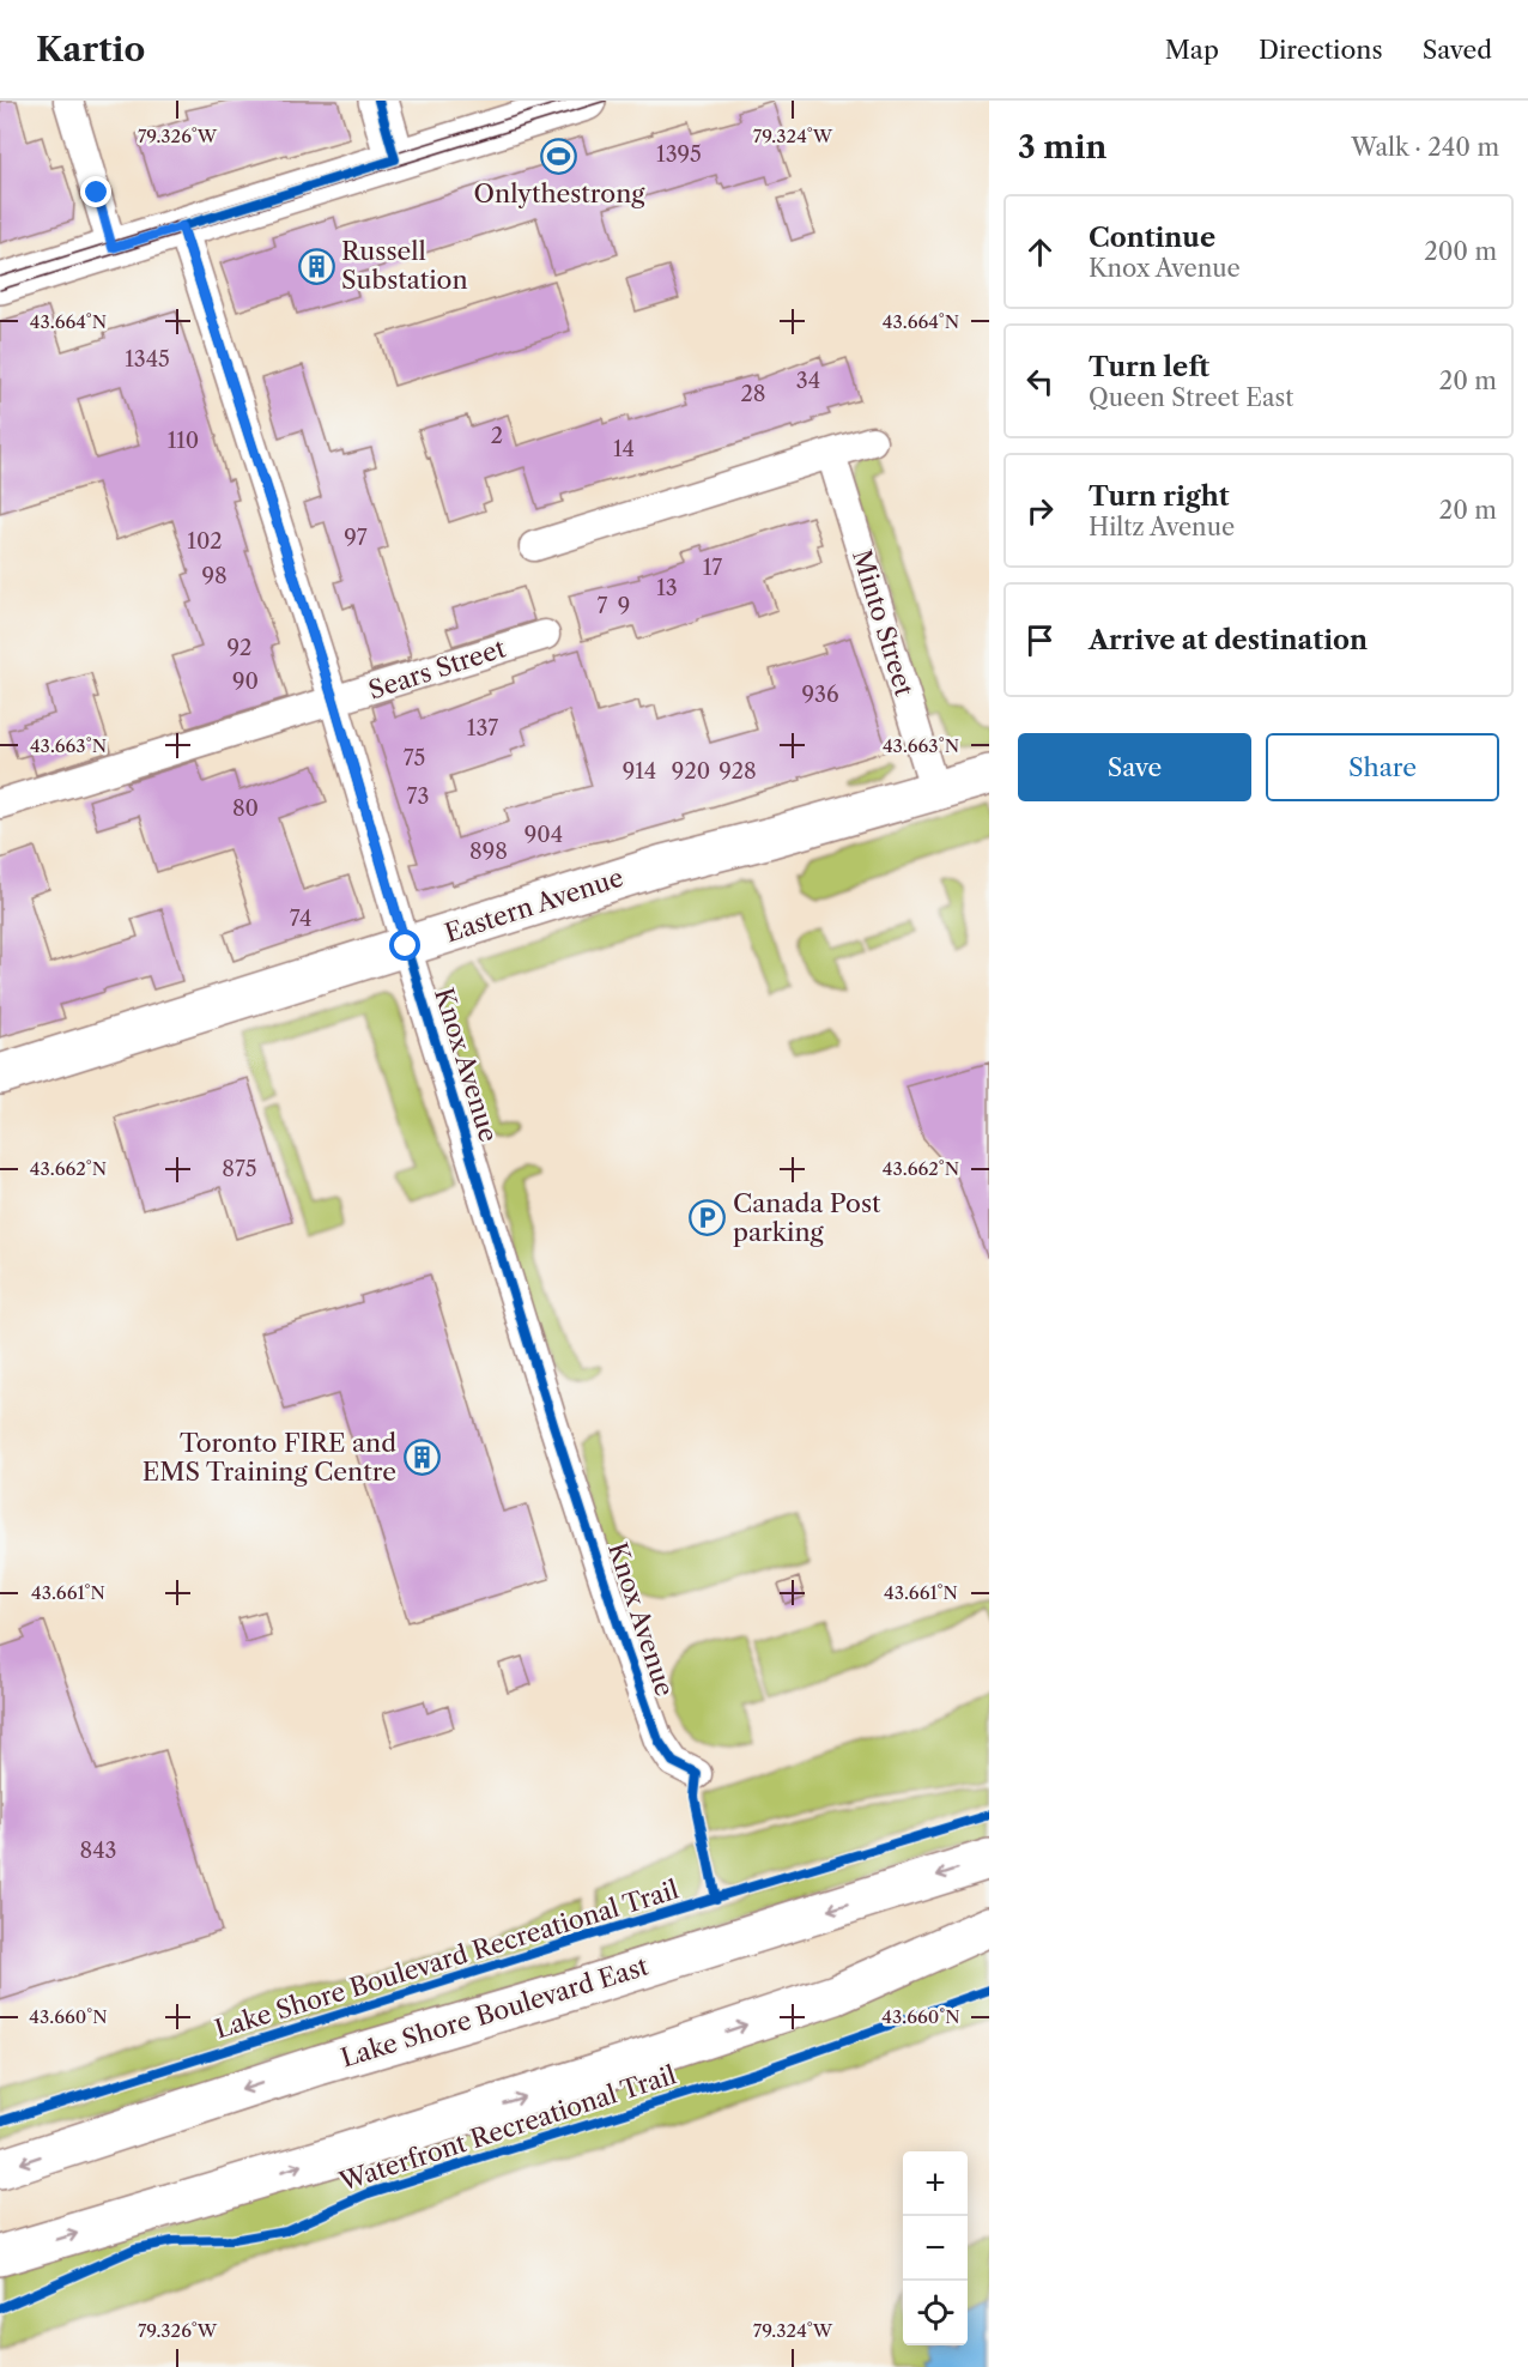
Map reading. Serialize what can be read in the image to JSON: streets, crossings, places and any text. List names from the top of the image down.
{
  "streets": {
    "main road": ["Eastern Avenue", "Lake Shore Boulevard East"],
    "street": ["Minto Street", "Sears Street", "Knox Avenue"],
    "cycle path": ["Lake Shore Boulevard Recreational Trail", "Waterfront Recreational Trail"]
  },
  "crossings": [
    ["Minto Street", "Eastern Avenue"],
    ["Sears Street", "Knox Avenue"],
    ["Eastern Avenue", "Knox Avenue"]
  ],
  "places": {
    "sports": ["Onlythestrong"],
    "building": ["Russell Substation", "Toronto FIRE and EMS Training Centre"],
    "parking": ["Canada Post parking"]
  },
  "house_numbers": [
    "1395",
    "1345",
    "34",
    "28",
    "2",
    "110",
    "14",
    "97",
    "102",
    "17",
    "98",
    "13",
    "7",
    "9",
    "92",
    "90",
    "936",
    "137",
    "75",
    "914",
    "920",
    "928",
    "73",
    "80",
    "904",
    "898",
    "74",
    "875",
    "843"
  ],
  "page": {
    "header": "Kartio",
    "nav": ["Map", "Directions", "Saved"],
    "heading": ["3 min", "Walk · 240 m"],
    "list": [
      ["Continue", "Knox Avenue", "200 m"],
      ["Turn left", "Queen Street East", "20 m"],
      ["Turn right", "Hiltz Avenue", "20 m"],
      "Arrive at destination"
    ],
    "buttons": ["Save", "Share"],
    "map_buttons": ["+", "−"]
  },
  "coordinates": [
    "79.326°W",
    "79.324°W",
    "43.664°N",
    "43.663°N",
    "43.662°N",
    "43.661°N",
    "43.660°N"
  ]
}
